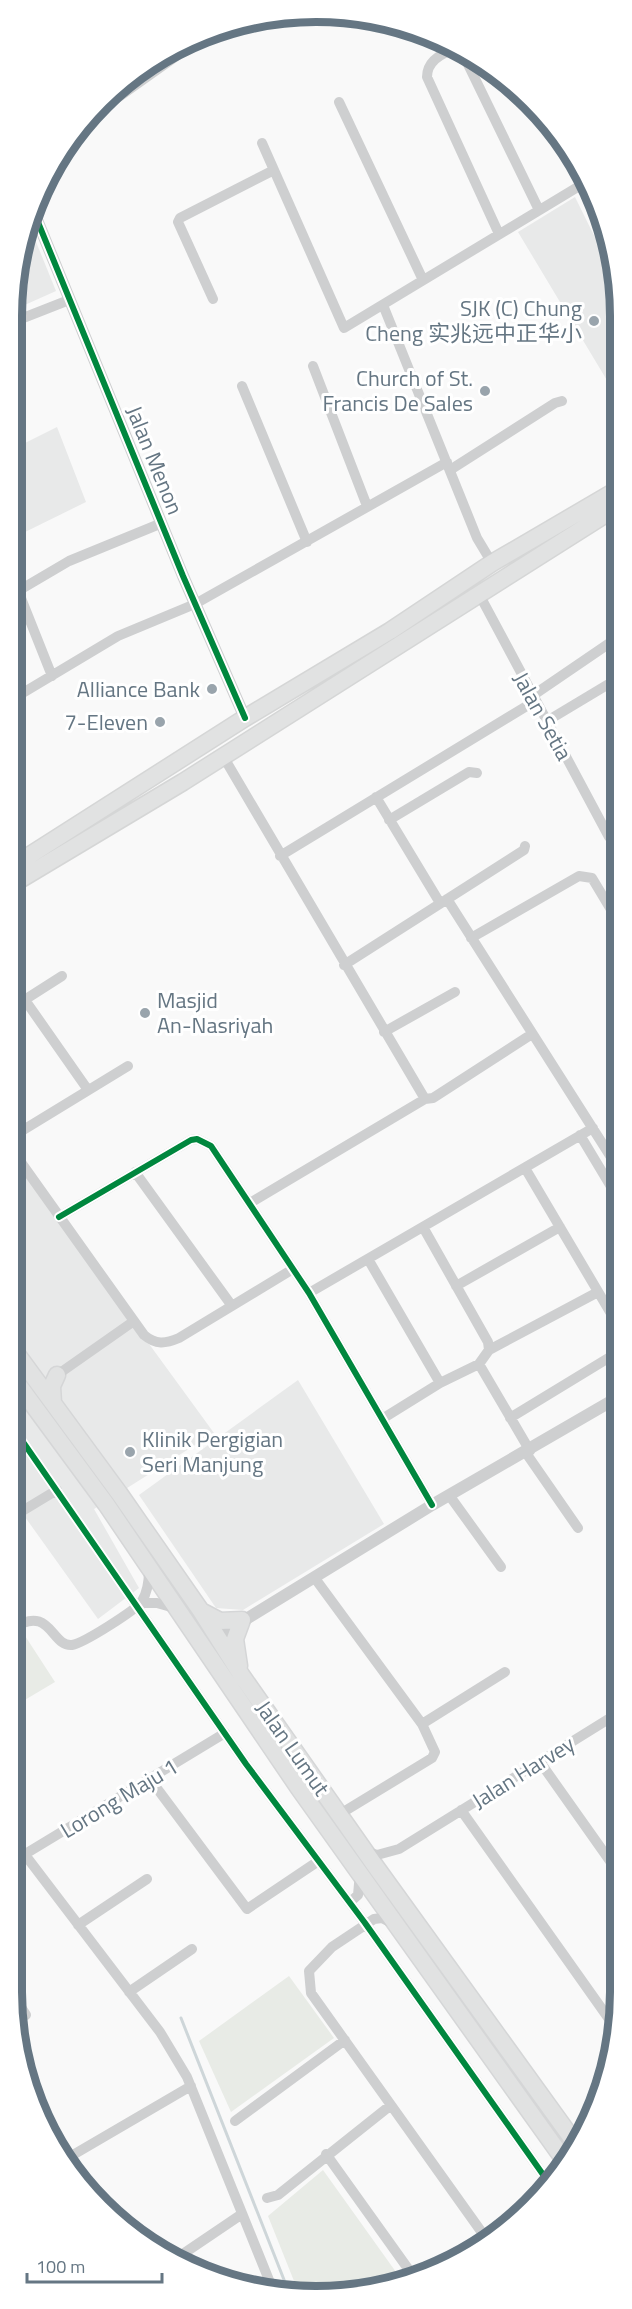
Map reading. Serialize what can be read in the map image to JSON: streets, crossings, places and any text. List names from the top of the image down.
{
  "streets": {
    "main road": ["Jalan Lumut"],
    "street": [
      "Jalan Menon",
      "Jalan Setia",
      "Jalan Harvey",
      "Lorong Maju 1"
    ]
  },
  "places": [
    "SJK (C) Chung Cheng 实兆远中正华小",
    "Church of St. Francis De Sales",
    "Alliance Bank",
    "7-Eleven",
    "Masjid An-Nasriyah",
    "Klinik Pergigian Seri Manjung"
  ],
  "scale_bar": "100 m"
}
